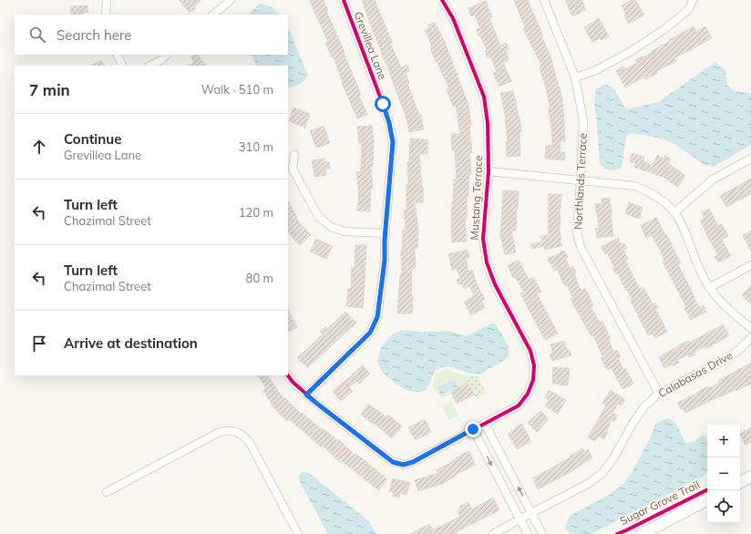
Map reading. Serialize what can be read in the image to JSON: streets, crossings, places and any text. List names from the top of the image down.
{
  "streets": {
    "street": [
      "Grevillea Lane",
      "Northlands Terrace",
      "Mustang Terrace",
      "Calabasas Drive"
    ],
    "cycle path": ["Sugar Grove Trail"]
  },
  "crossings": [
    ["Grevillea Lane", "Mustang Terrace"],
    ["Northlands Terrace", "Calabasas Drive"]
  ],
  "page": {
    "search": "Search here",
    "heading": ["7 min", "Walk · 510 m"],
    "list": [
      ["Continue", "Grevillea Lane", "310 m"],
      ["Turn left", "Chazimal Street", "120 m"],
      ["Turn left", "Chazimal Street", "80 m"],
      "Arrive at destination"
    ],
    "map_buttons": ["+", "−"]
  }
}
